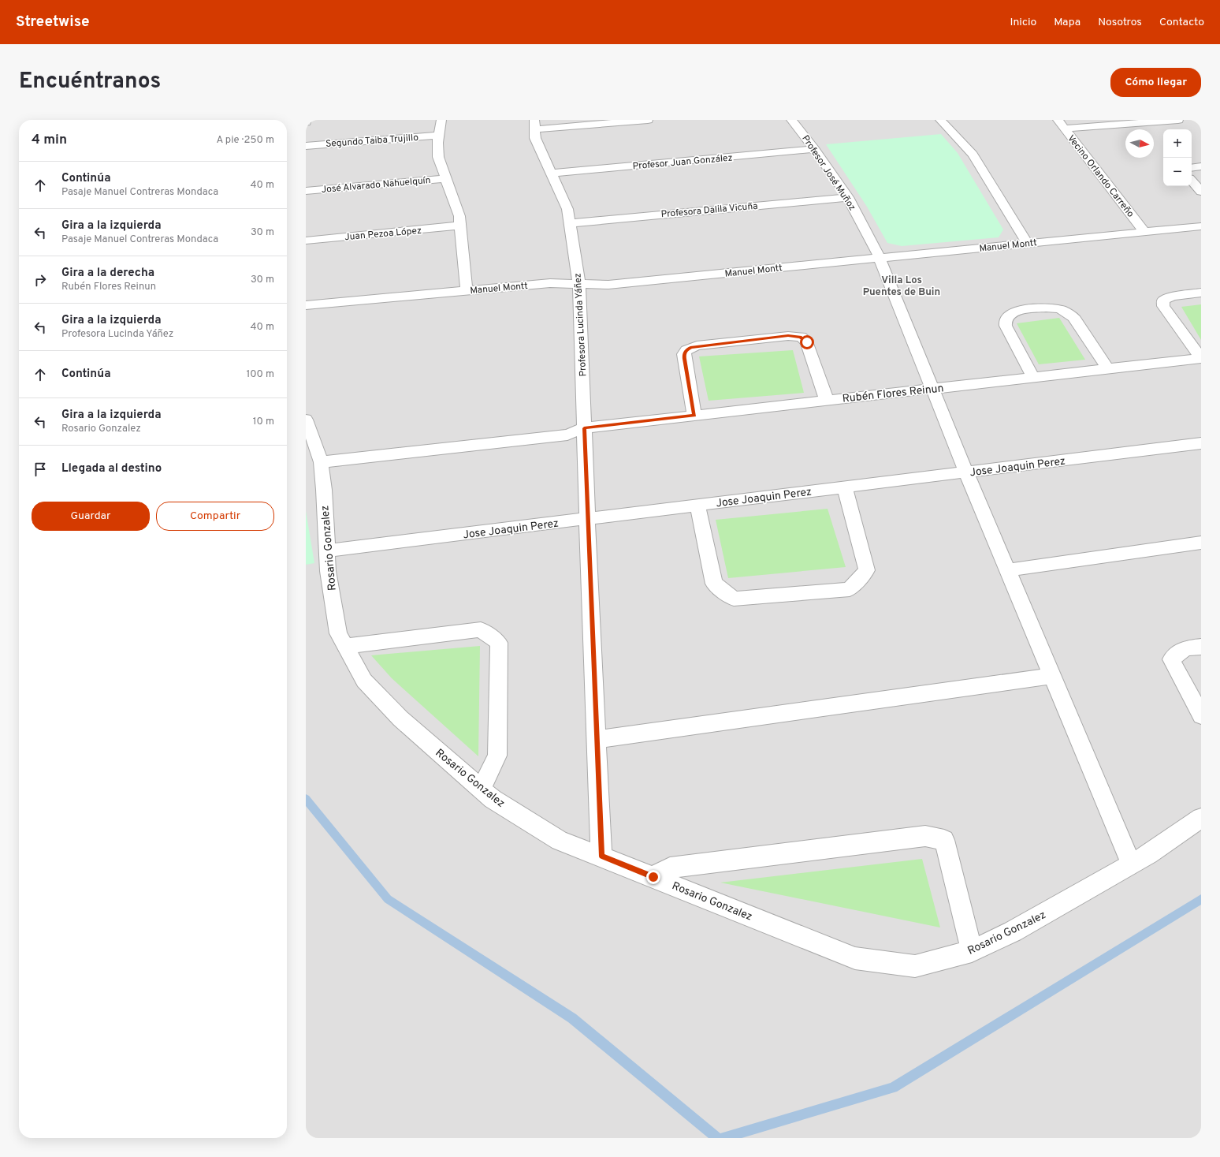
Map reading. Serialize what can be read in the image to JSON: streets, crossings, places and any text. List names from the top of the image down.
{
  "streets": {
    "street": [
      "Segundo Taiba Trujillo",
      "Profesor Juan González",
      "Profesor José Muñoz",
      "Vecino Orlando Carreño",
      "José Alvarado Nahuelquín",
      "Profesora Dalila Vicuña",
      "Juan Pezoa López",
      "Manuel Montt",
      "Profesora Lucinda Yáñez",
      "Rubén Flores Reinun",
      "Jose Joaquin Perez",
      "Rosario Gonzalez"
    ]
  },
  "crossings": [
    ["Profesor Juan González", "Profesor José Muñoz"],
    ["Profesor Juan González", "Profesora Lucinda Yáñez"],
    ["Profesor José Muñoz", "Profesora Dalila Vicuña"],
    ["Profesor José Muñoz", "Manuel Montt"],
    ["Profesor José Muñoz", "Rubén Flores Reinun"],
    ["Profesor José Muñoz", "Jose Joaquin Perez"],
    ["Profesor José Muñoz", "Rosario Gonzalez"],
    ["Vecino Orlando Carreño", "Manuel Montt"],
    ["Profesora Dalila Vicuña", "Profesora Lucinda Yáñez"],
    ["Manuel Montt", "Profesora Lucinda Yáñez"],
    ["Profesora Lucinda Yáñez", "Rubén Flores Reinun"],
    ["Profesora Lucinda Yáñez", "Jose Joaquin Perez"],
    ["Profesora Lucinda Yáñez", "Rosario Gonzalez"],
    ["Rubén Flores Reinun", "Rosario Gonzalez"],
    ["Jose Joaquin Perez", "Rosario Gonzalez"]
  ],
  "districts": ["Villa Los Puentes de Buin"],
  "north": "right",
  "page": {
    "header": "Streetwise",
    "nav": [
      "Inicio",
      "Mapa",
      "Nosotros",
      "Contacto"
    ],
    "title": "Encuéntranos",
    "buttons": [
      "Cómo llegar",
      ["Guardar", "Compartir"]
    ],
    "heading": ["4 min", "A pie · 250 m"],
    "map_buttons": ["+", "−"],
    "list": [
      ["Continúa", "Pasaje Manuel Contreras Mondaca", "40 m"],
      ["Gira a la izquierda", "Pasaje Manuel Contreras Mondaca", "30 m"],
      ["Gira a la derecha", "Rubén Flores Reinun", "30 m"],
      ["Gira a la izquierda", "Profesora Lucinda Yáñez", "40 m"],
      ["Continúa", "100 m"],
      ["Gira a la izquierda", "Rosario Gonzalez", "10 m"],
      "Llegada al destino"
    ]
  }
}
